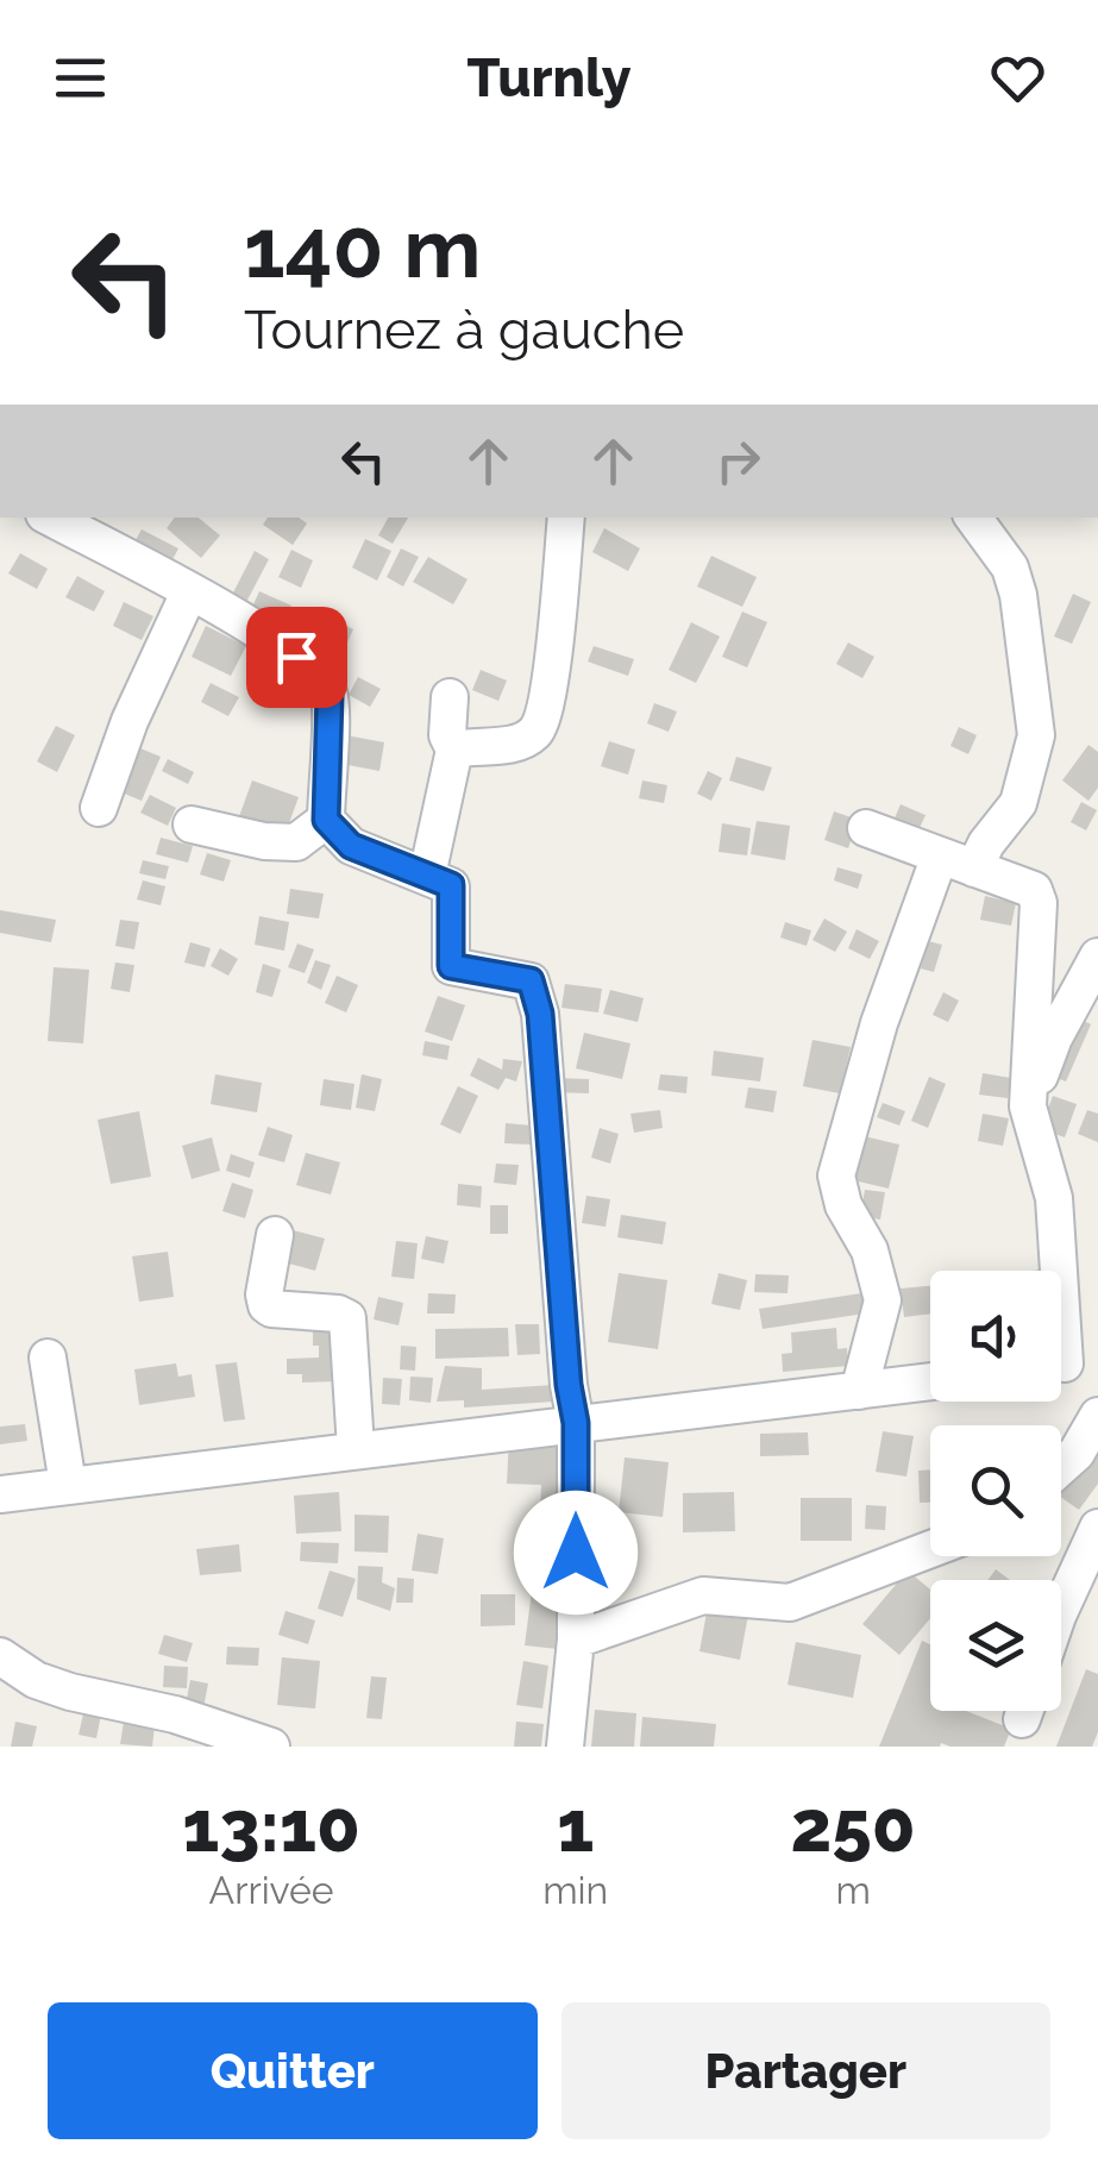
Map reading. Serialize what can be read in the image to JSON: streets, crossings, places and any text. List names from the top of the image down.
{
  "page": {
    "header": "Turnly",
    "turn": ["140 m", "Tournez à gauche"],
    "eta": [
      "13:10",
      "Arrivée",
      "1",
      "min",
      "250",
      "m"
    ],
    "buttons": ["Quitter", "Partager"]
  }
}
